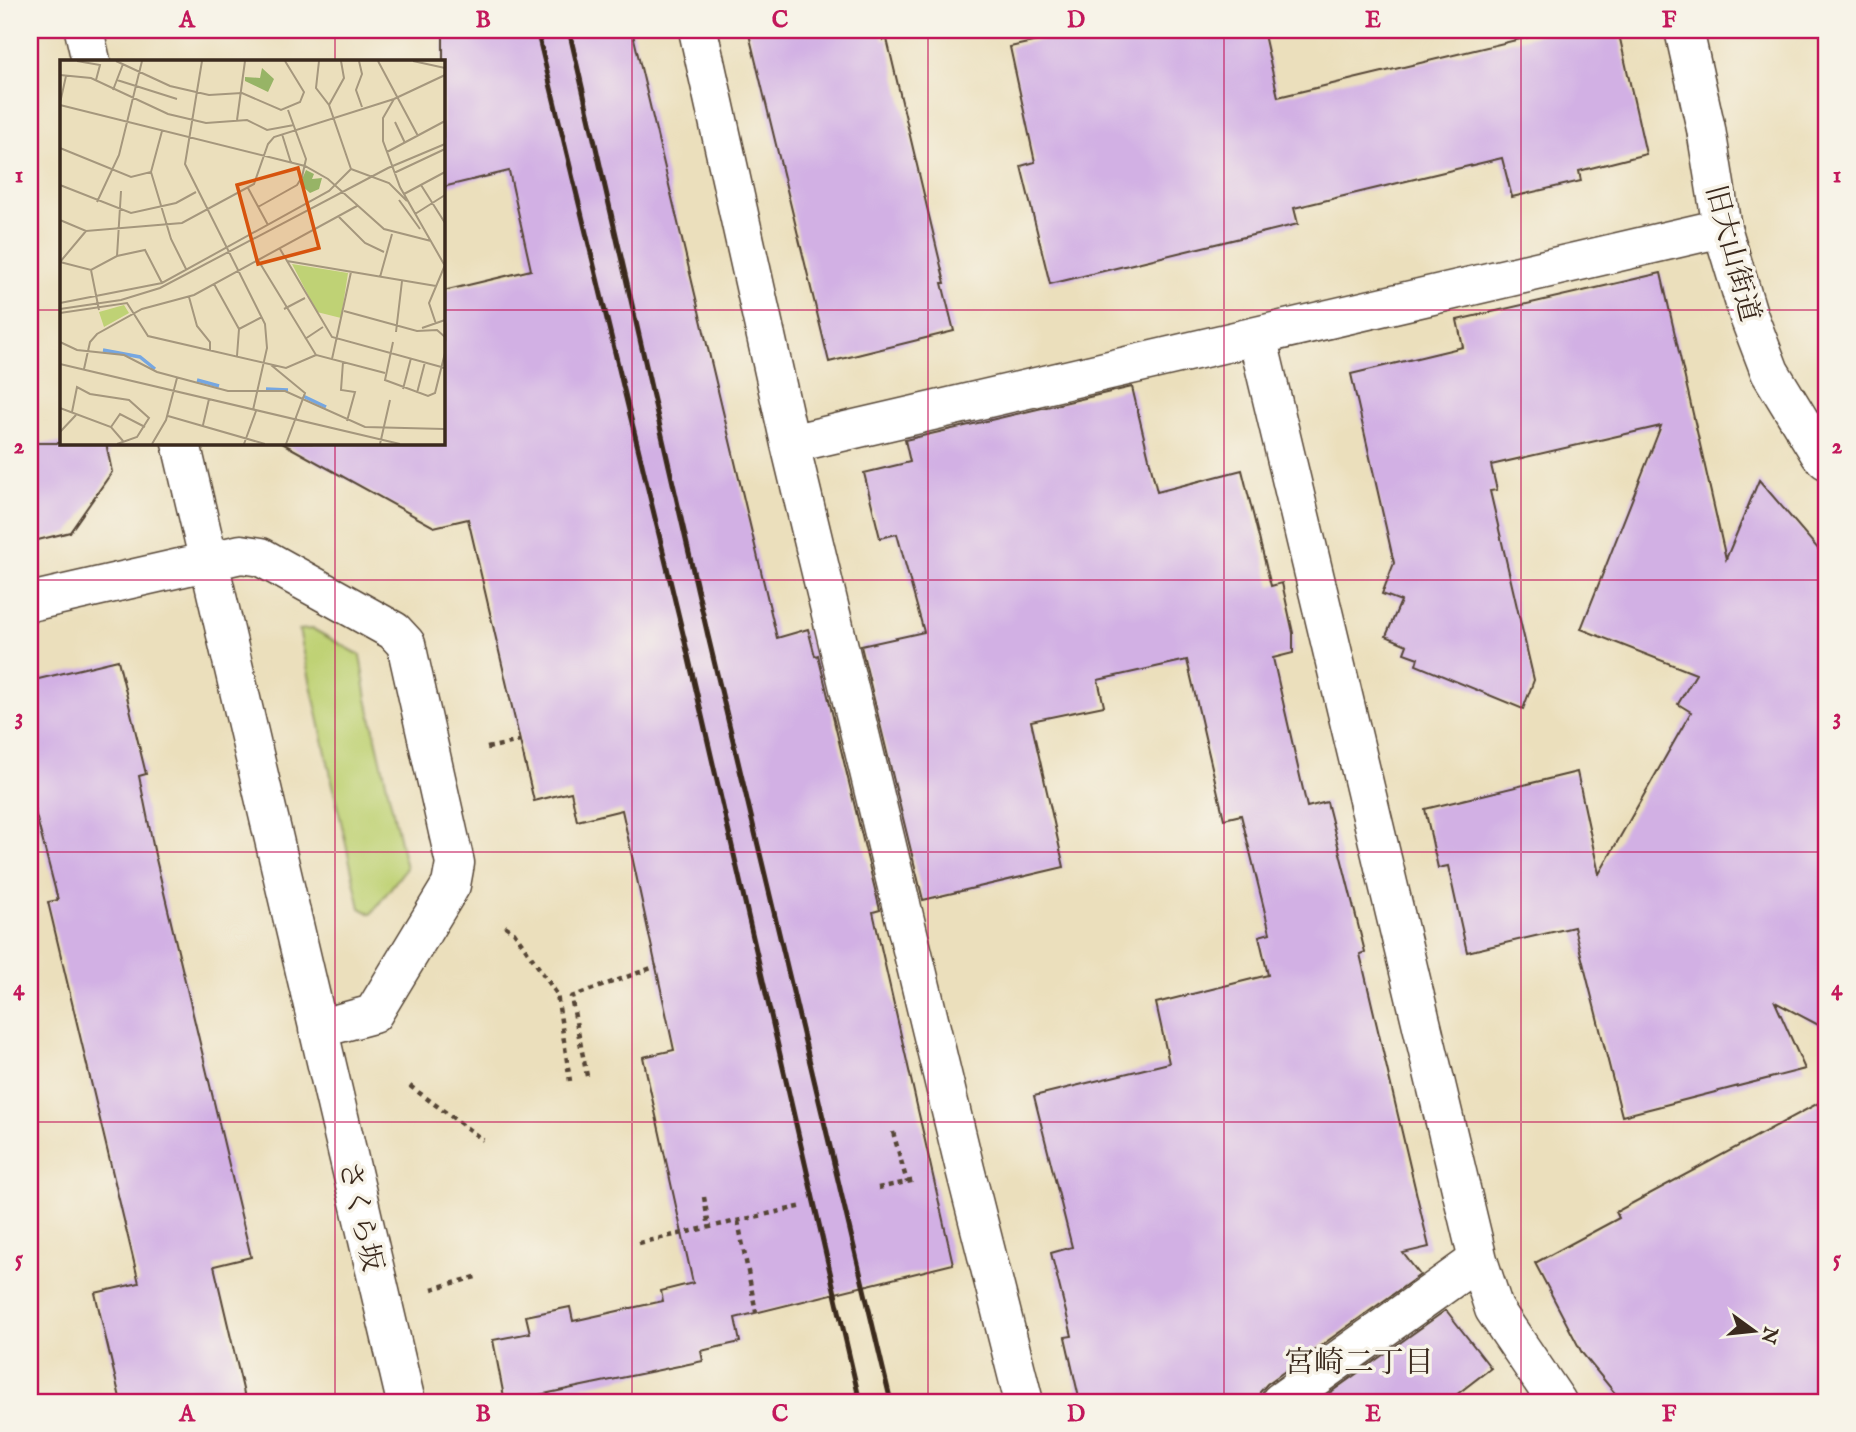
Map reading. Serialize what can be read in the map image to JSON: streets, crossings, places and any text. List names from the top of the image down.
{
  "streets": {
    "street": ["旧大山街道", "さくら坂"]
  },
  "districts": ["宮崎二丁目"],
  "north": "right",
  "grid": {
    "columns": [
      "A",
      "B",
      "C",
      "D",
      "E",
      "F"
    ],
    "rows": [
      "1",
      "2",
      "3",
      "4",
      "5"
    ]
  }
}
